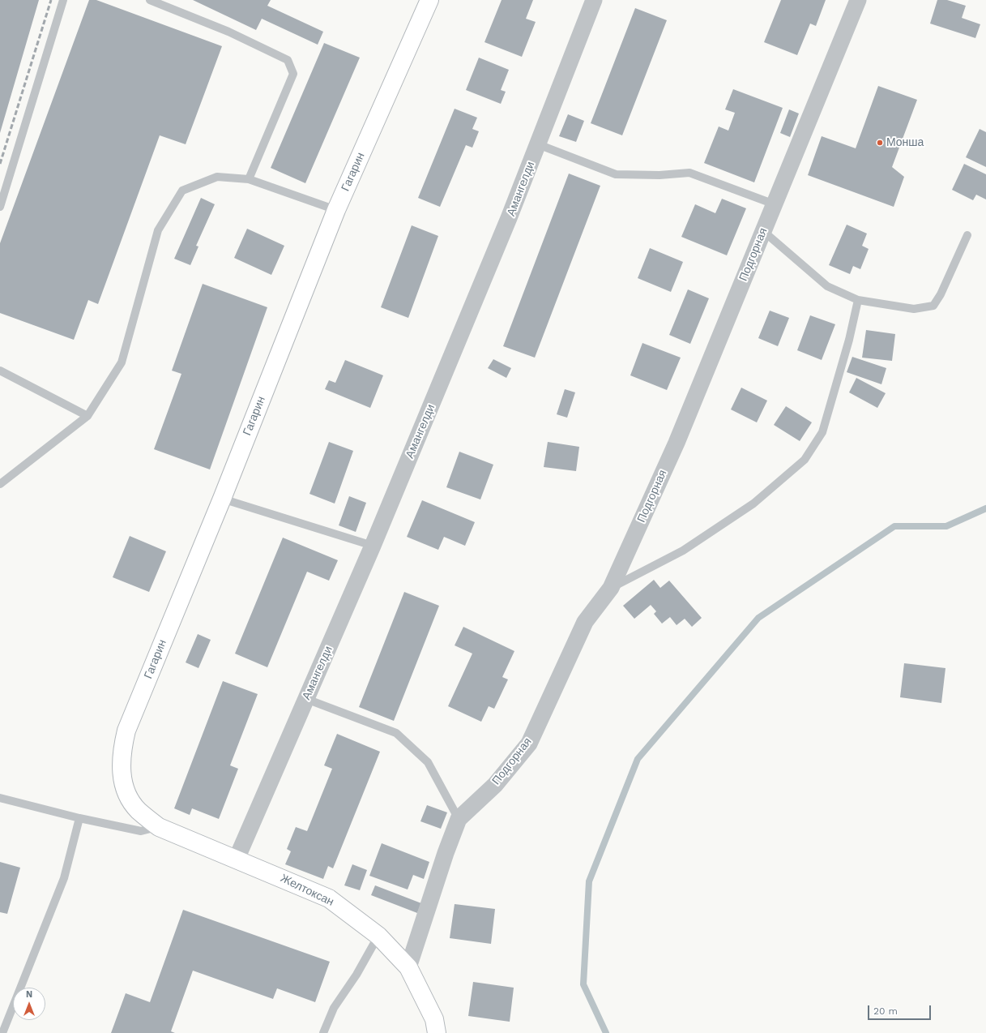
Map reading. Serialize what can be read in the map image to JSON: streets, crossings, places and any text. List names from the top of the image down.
{
  "streets": {
    "main road": ["Гагарин", "Желтоксан"],
    "street": ["Амангелди", "Подгорная"]
  },
  "crossings": [
    ["Гагарин", "Желтоксан"],
    ["Амангелди", "Желтоксан"],
    ["Подгорная", "Желтоксан"]
  ],
  "places": ["Монша"],
  "scale_bar": "20 m",
  "north": "top"
}
